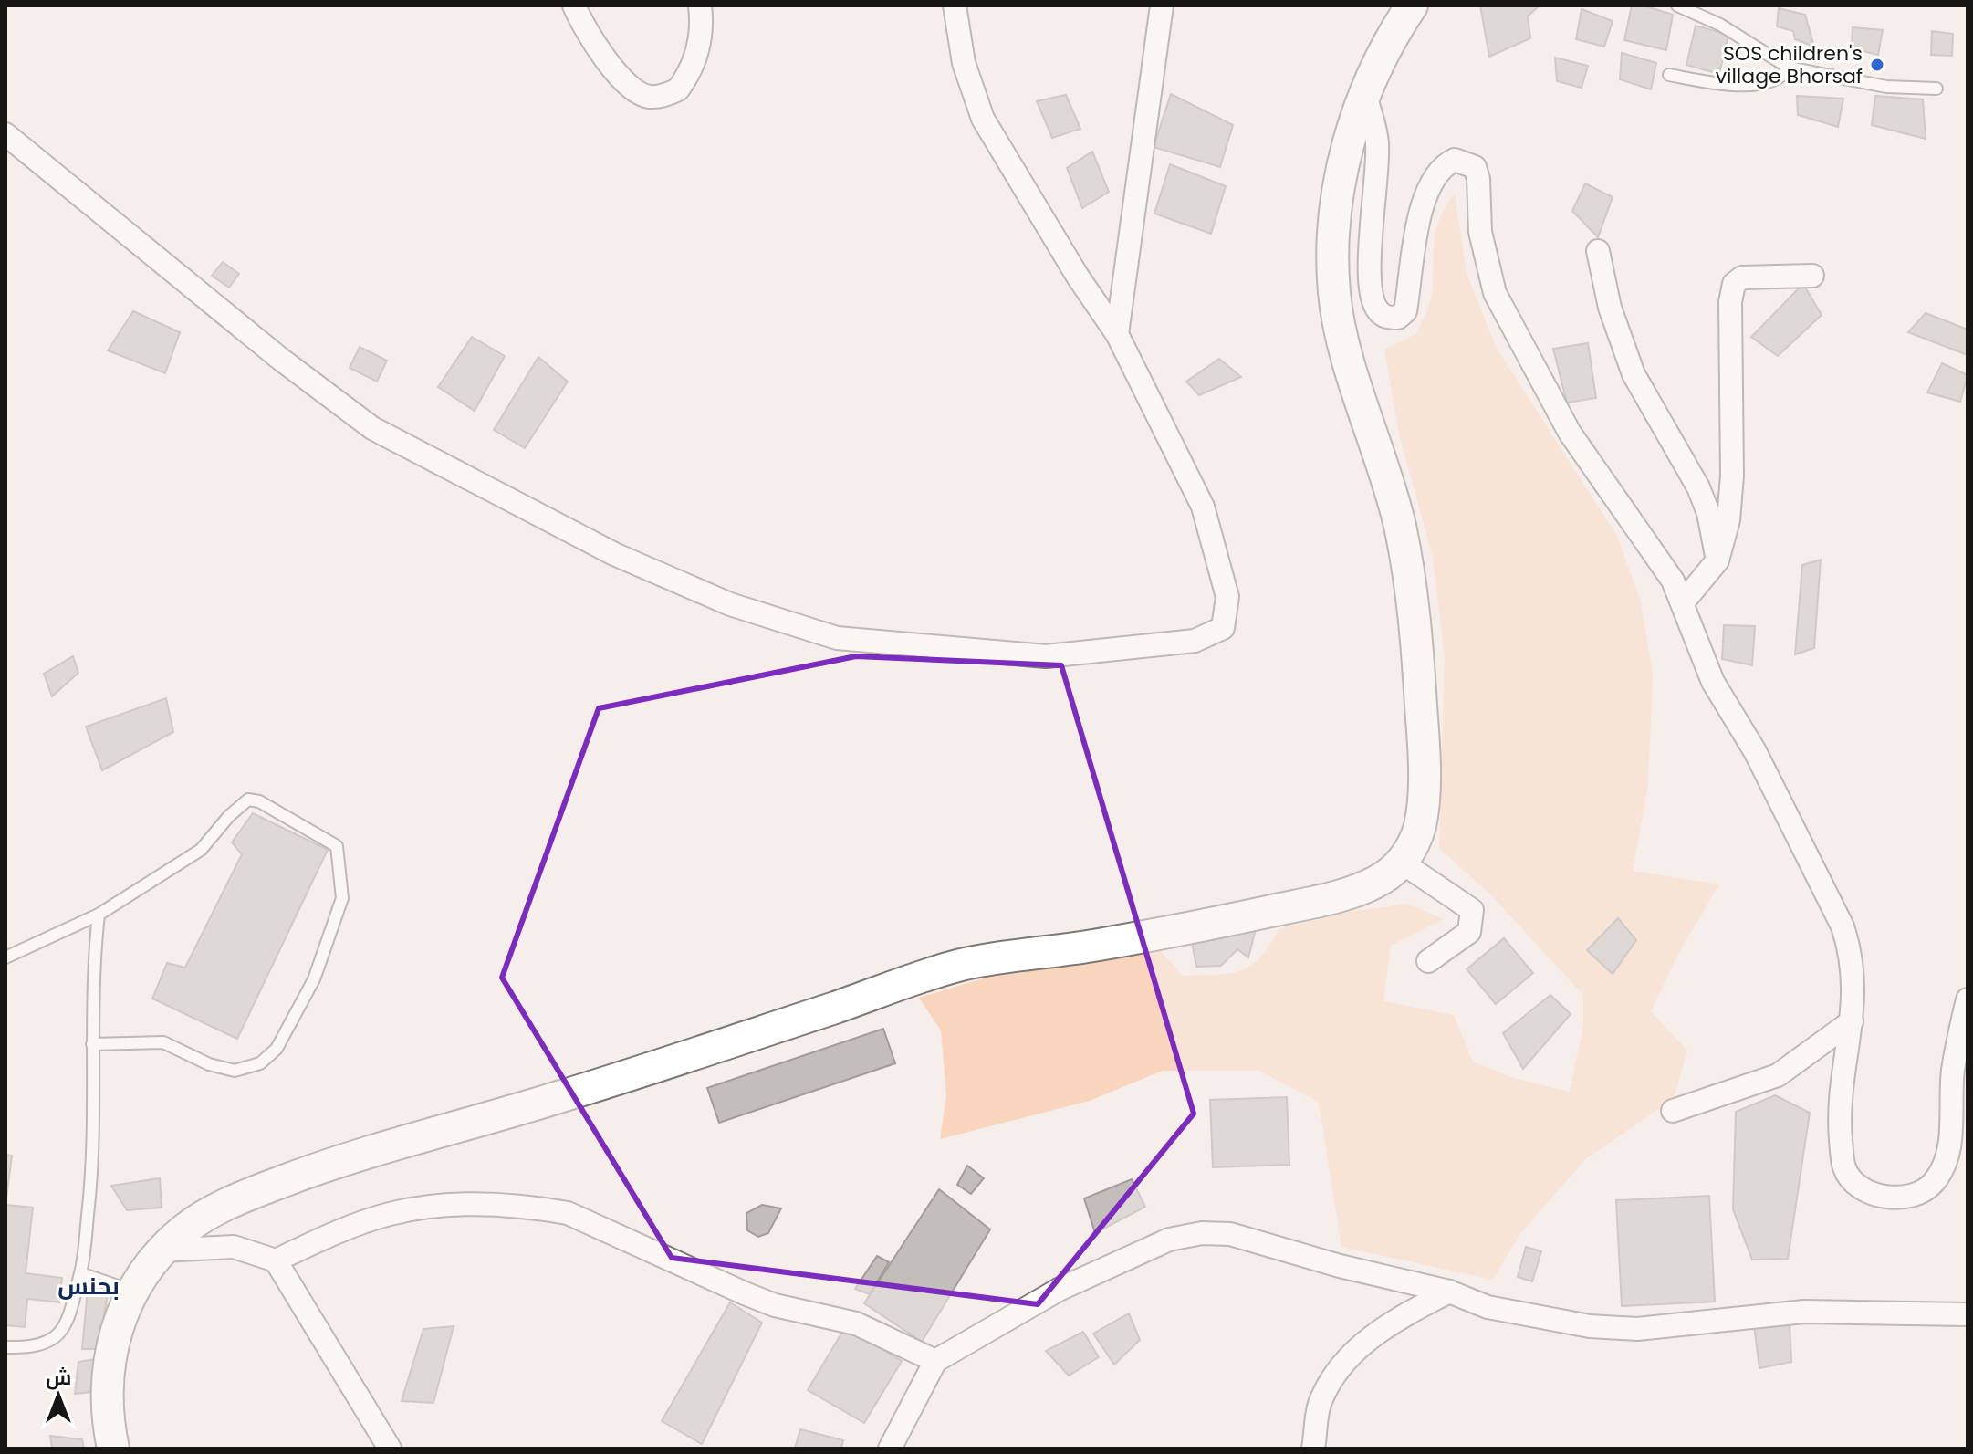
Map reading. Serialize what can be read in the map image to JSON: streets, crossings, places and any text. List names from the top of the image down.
{
  "districts": ["بحنس"],
  "places": ["SOS children's village Bhorsaf"],
  "north": "top"
}
